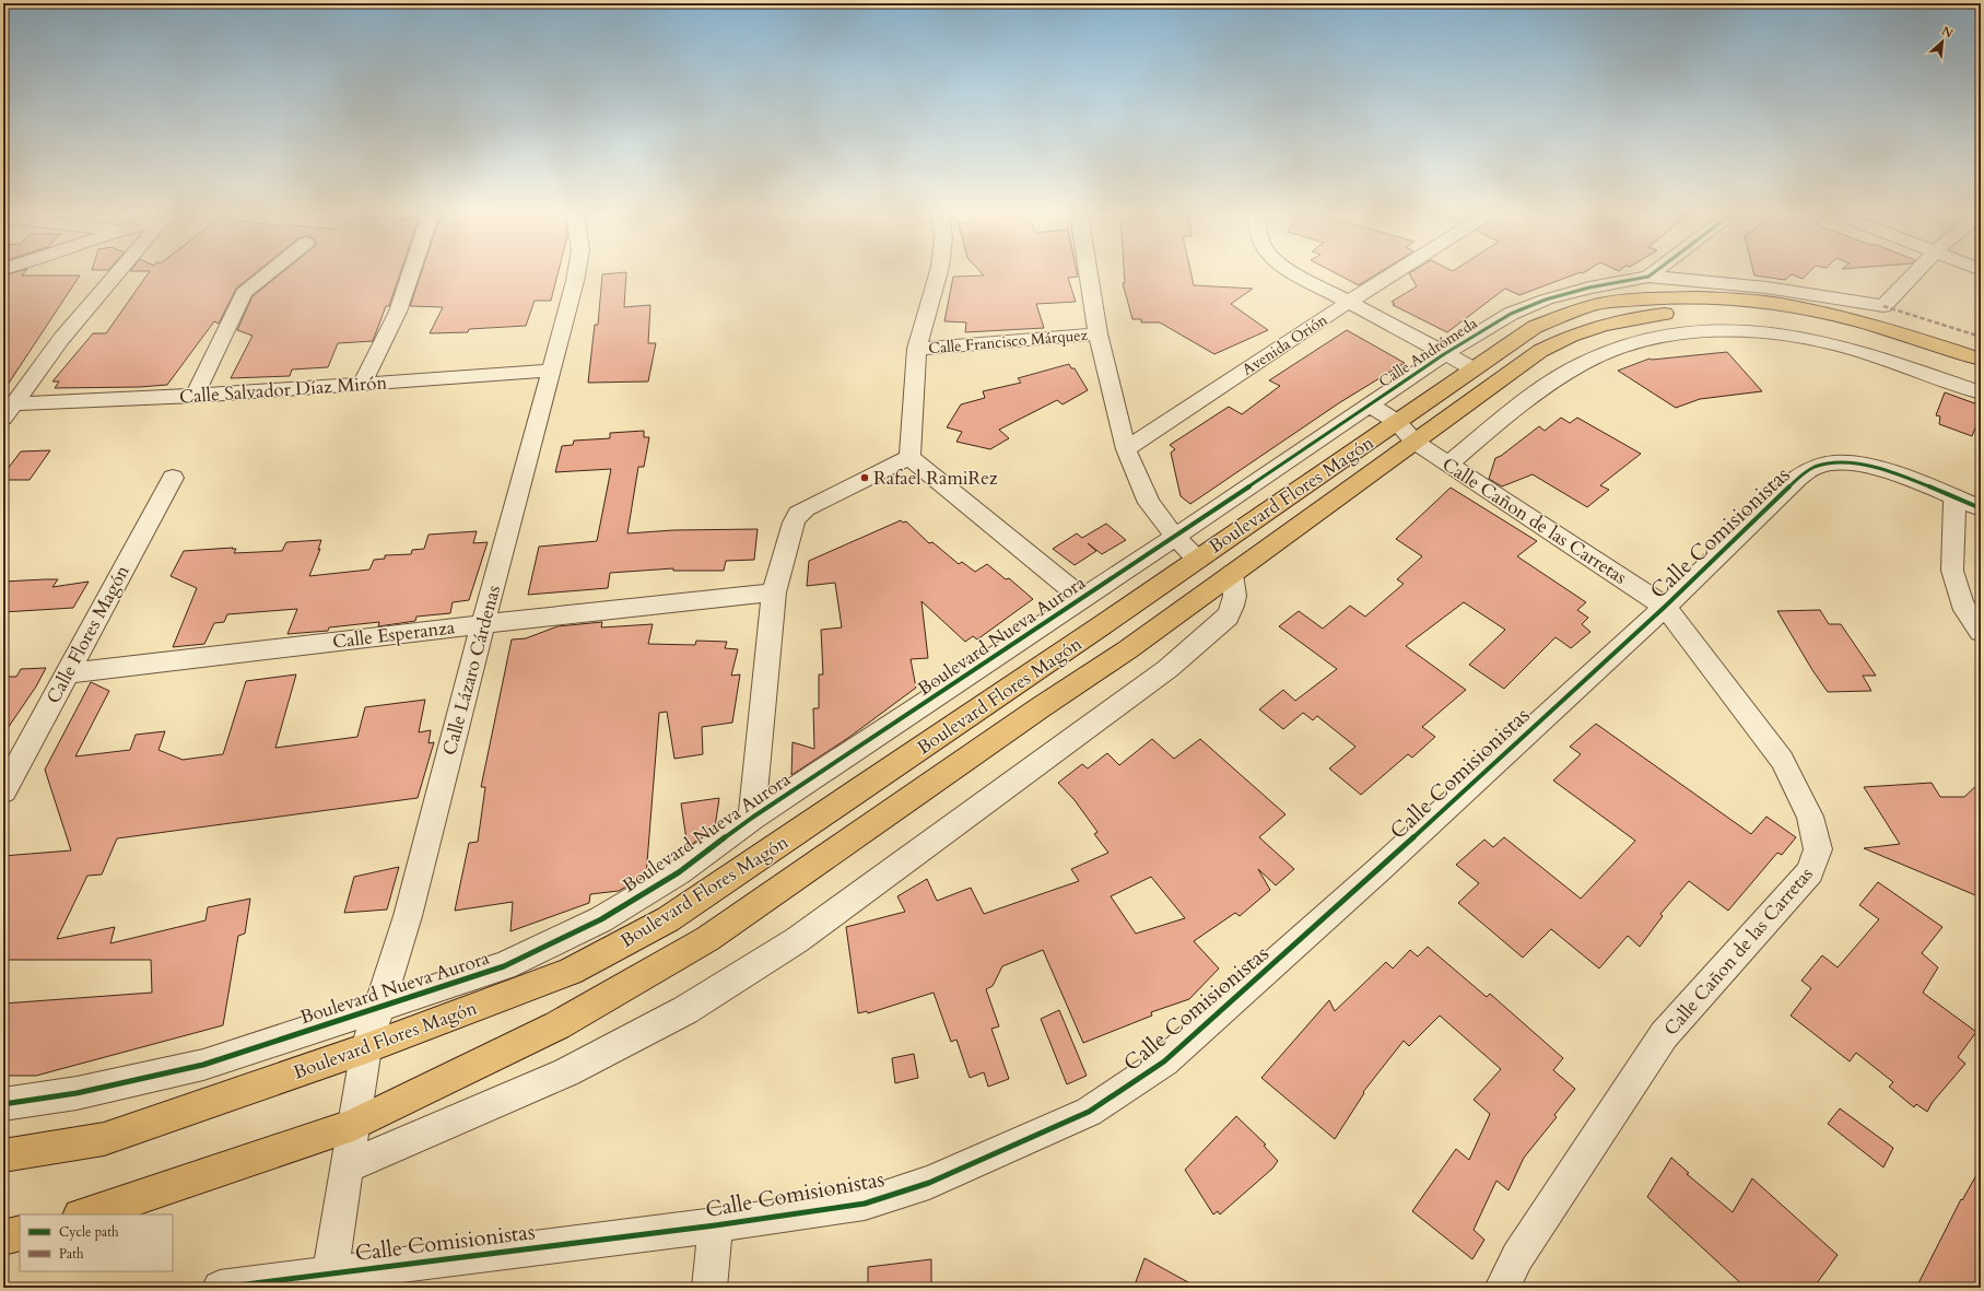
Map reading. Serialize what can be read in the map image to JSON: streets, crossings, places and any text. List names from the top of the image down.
{
  "streets": {
    "main road": ["Boulevard Flores Magón"],
    "street": [
      "Calle Francisco Márquez",
      "Avenida Orión",
      "Calle Andrómeda",
      "Calle Salvador Díaz Mirón",
      "Calle Cañon de las Carretas",
      "Calle Comisionistas",
      "Calle Flores Magón",
      "Calle Esperanza",
      "Boulevard Nueva Aurora",
      "Calle Lázaro Cárdenas"
    ]
  },
  "crossings": [
    ["Calle Andrómeda", "Calle Cañon de las Carretas"],
    ["Calle Andrómeda", "Boulevard Nueva Aurora"],
    ["Calle Salvador Díaz Mirón", "Calle Lázaro Cárdenas"],
    ["Boulevard Flores Magón", "Calle Cañon de las Carretas"],
    ["Boulevard Flores Magón", "Calle Lázaro Cárdenas"],
    ["Calle Cañon de las Carretas", "Calle Comisionistas"],
    ["Calle Comisionistas", "Calle Lázaro Cárdenas"],
    ["Calle Flores Magón", "Calle Esperanza"],
    ["Calle Esperanza", "Calle Lázaro Cárdenas"],
    ["Boulevard Nueva Aurora", "Calle Lázaro Cárdenas"]
  ],
  "places": ["Rafael RamiRez"],
  "legend": ["Cycle path", "Path"],
  "north": "top right"
}
